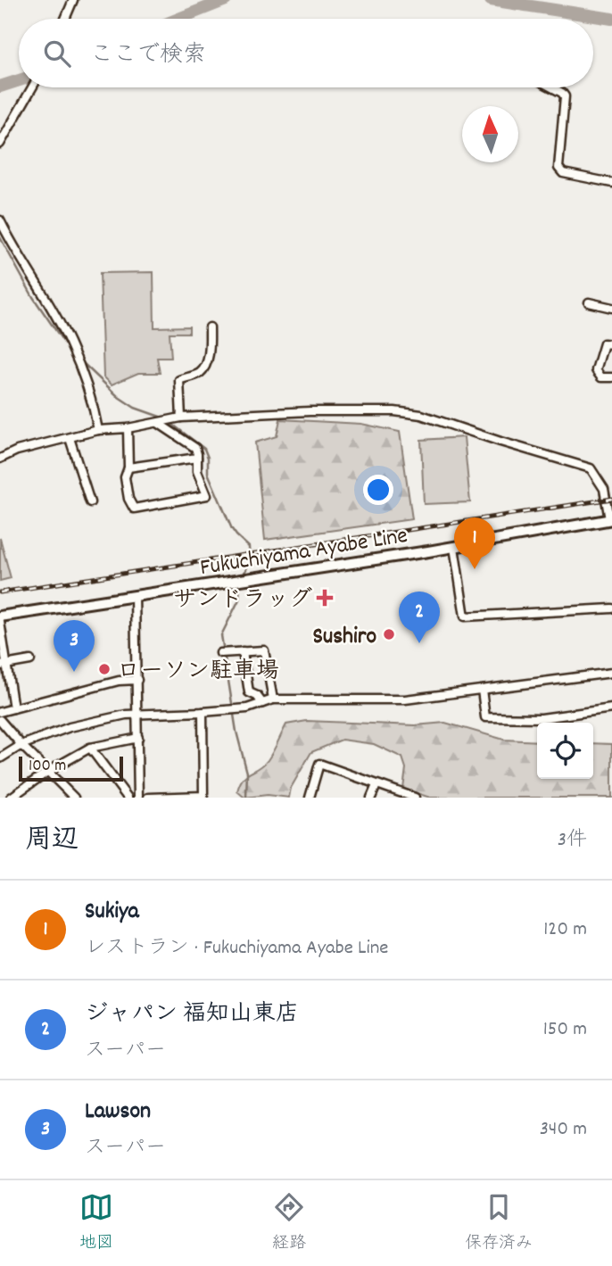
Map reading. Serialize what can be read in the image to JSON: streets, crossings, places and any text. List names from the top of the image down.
{
  "streets": {
    "main road": ["Fukuchiyama Ayabe Line"]
  },
  "places": {
    "health": ["サンドラッグ"],
    "other": ["Sushiro", "ローソン駐車場"]
  },
  "scale_bar": "100 m",
  "north": "top",
  "page": {
    "search": "ここで検索",
    "pins": ["1", "2", "3"],
    "scale": "100 m",
    "heading": ["周辺", "3件"],
    "list": [
      {
        "mark": "1",
        "name": "Sukiya",
        "note": "レストラン · Fukuchiyama Ayabe Line",
        "value": "120 m"
      },
      {
        "mark": "2",
        "name": "ジャパン 福知山東店",
        "note": "スーパー",
        "value": "150 m"
      },
      {
        "mark": "3",
        "name": "Lawson",
        "note": "スーパー",
        "value": "340 m"
      }
    ],
    "nav": ["地図", "経路", "保存済み"]
  }
}
